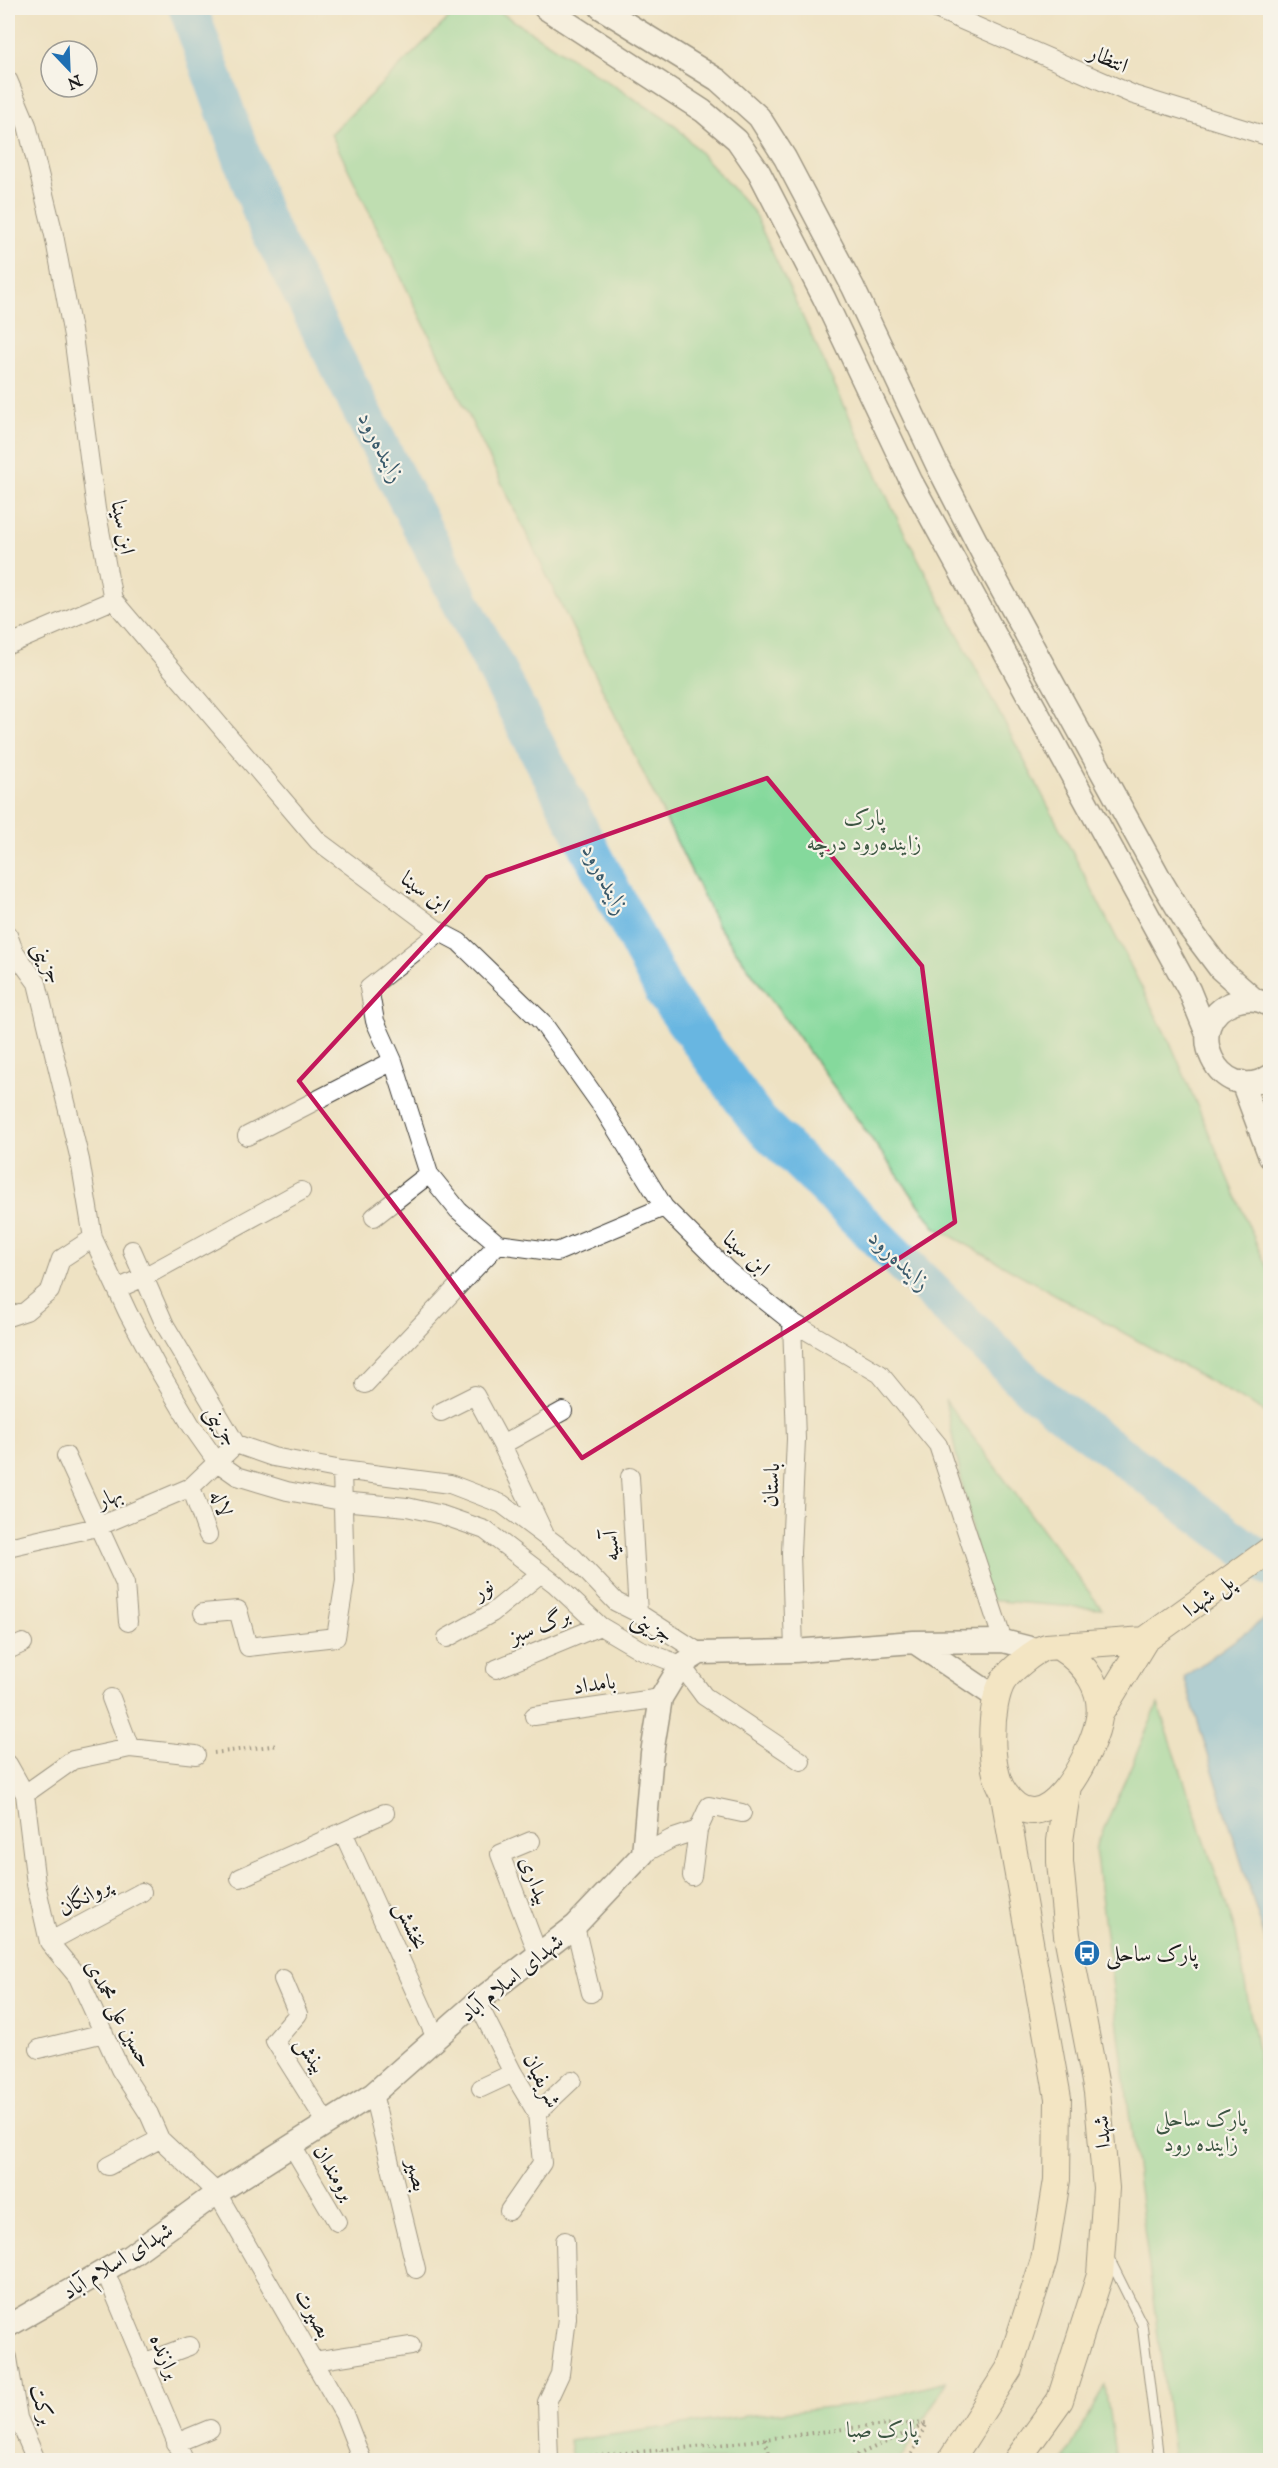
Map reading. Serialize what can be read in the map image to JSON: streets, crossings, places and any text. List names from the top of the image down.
{
  "streets": {
    "main road": ["پل شهدا", "شهدا"],
    "street": [
      "انتظار",
      "ابن سینا",
      "جزینی",
      "باستان",
      "بهار",
      "لاله",
      "آسیه",
      "نور",
      "برگ سبز",
      "بامداد",
      "بیداری",
      "پروانگان",
      "بخشش",
      "شهدای اسلام آباد",
      "حسین علی محمدی",
      "بینش",
      "شریفیان",
      "برومندان",
      "بصیر",
      "بصیرت",
      "برازنده",
      "برکت"
    ]
  },
  "crossings": [
    ["ابن سینا", "باستان"],
    ["جزینی", "بهار"],
    ["جزینی", "نور"],
    ["جزینی", "برگ سبز"],
    ["بهار", "لاله"],
    ["بیداری", "شهدای اسلام آباد"],
    ["پروانگان", "حسین علی محمدی"],
    ["بخشش", "شهدای اسلام آباد"],
    ["شهدای اسلام آباد", "حسین علی محمدی"],
    ["شهدای اسلام آباد", "بینش"],
    ["شهدای اسلام آباد", "شریفیان"],
    ["شهدای اسلام آباد", "برومندان"],
    ["شهدای اسلام آباد", "بصیر"],
    ["شهدای اسلام آباد", "بصیرت"],
    ["شهدای اسلام آباد", "برازنده"],
    ["حسین علی محمدی", "بصیرت"]
  ],
  "water": ["زاینده‌رود"],
  "parks": ["پارک زاینده‌رود درچه", "پارک ساحلی زاینده رود", "پارک صبا"],
  "places": {
    "bus stop": ["پارک ساحلی"]
  },
  "north": "bottom right"
}
